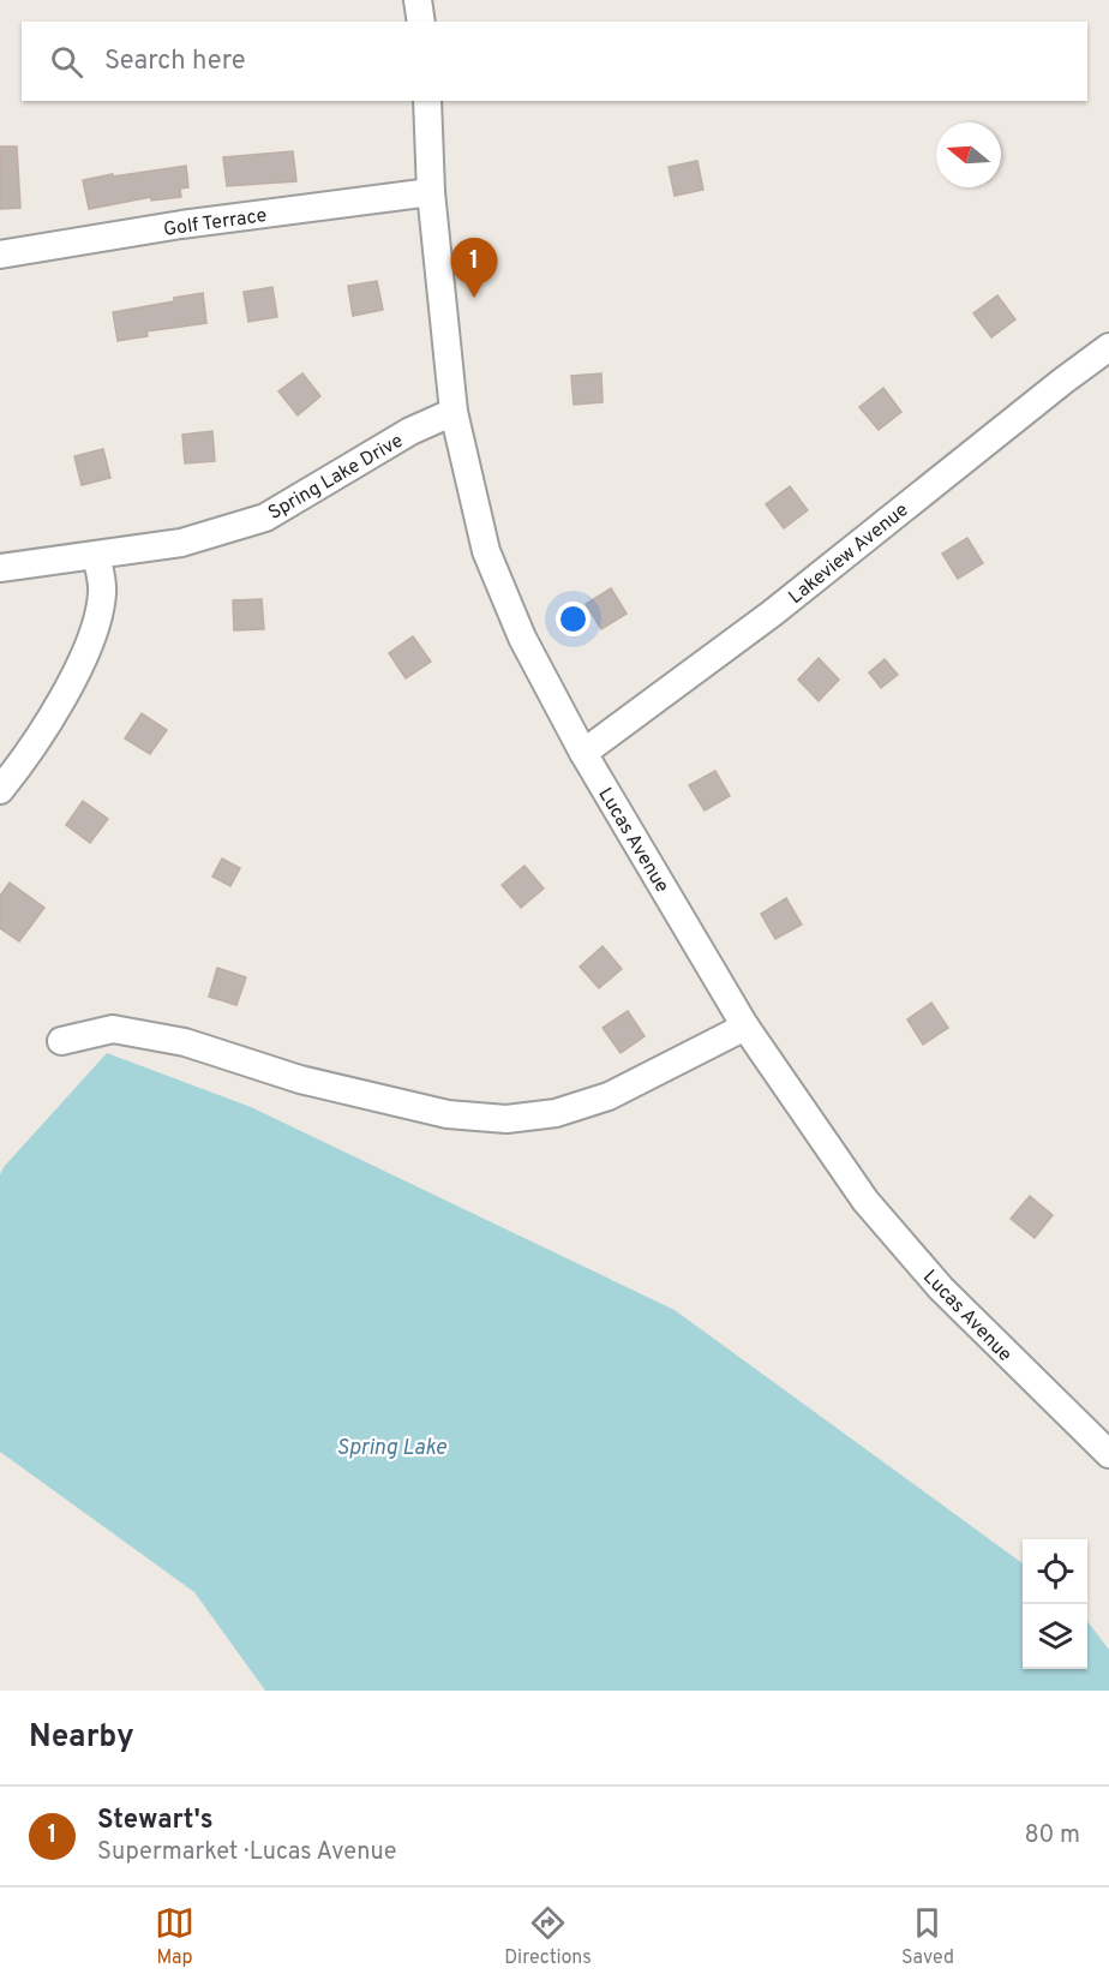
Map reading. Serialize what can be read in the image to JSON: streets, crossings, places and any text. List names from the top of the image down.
{
  "streets": {
    "street": [
      "Golf Terrace",
      "Spring Lake Drive",
      "Lakeview Avenue",
      "Lucas Avenue"
    ]
  },
  "crossings": [
    ["Golf Terrace", "Lucas Avenue"],
    ["Spring Lake Drive", "Lucas Avenue"],
    ["Lakeview Avenue", "Lucas Avenue"]
  ],
  "water": ["Spring Lake"],
  "north": "left",
  "page": {
    "search": "Search here",
    "pins": "1",
    "heading": "Nearby",
    "list": [
      {
        "mark": "1",
        "name": "Stewart's",
        "note": "Supermarket · Lucas Avenue",
        "value": "80 m"
      }
    ],
    "nav": ["Map", "Directions", "Saved"]
  }
}
